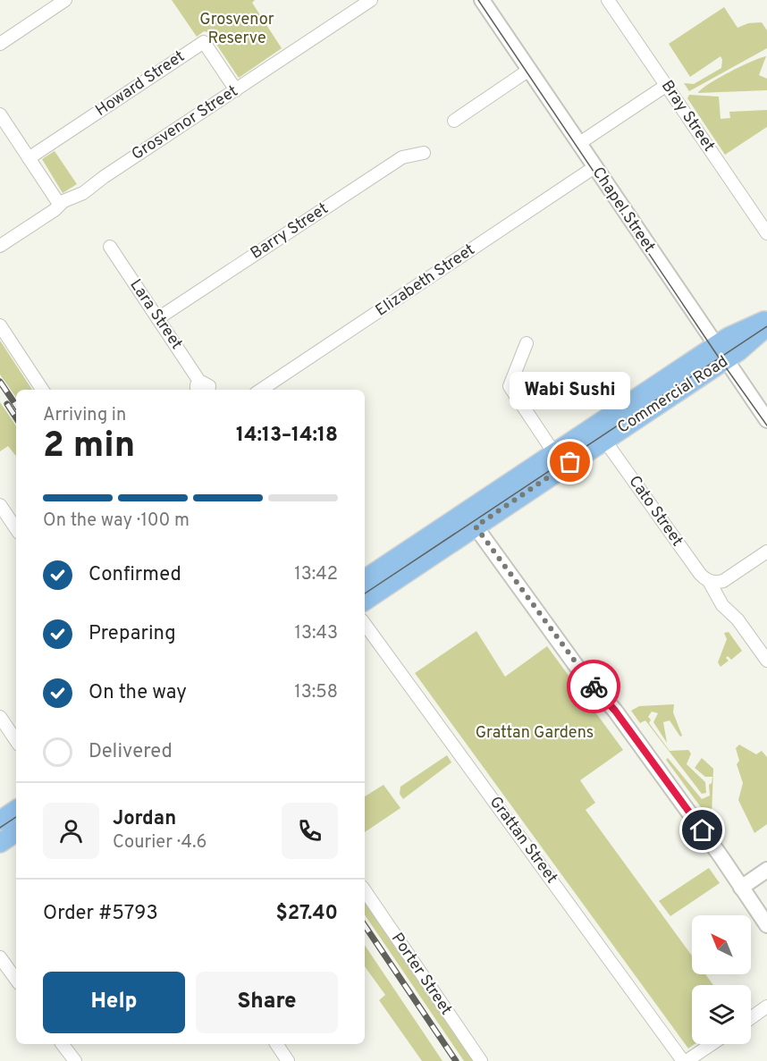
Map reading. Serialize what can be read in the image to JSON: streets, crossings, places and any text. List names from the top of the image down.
{
  "streets": {
    "main road": ["Commercial Road"],
    "street": [
      "Howard Street",
      "Bray Street",
      "Grosvenor Street",
      "Chapel Street",
      "Barry Street",
      "Elizabeth Street",
      "Lara Street",
      "Cato Street",
      "Grattan Street",
      "Porter Street"
    ]
  },
  "crossings": [
    ["Howard Street", "Grosvenor Street"],
    ["Chapel Street", "Elizabeth Street"],
    ["Chapel Street", "Commercial Road"],
    ["Barry Street", "Lara Street"],
    ["Commercial Road", "Cato Street"]
  ],
  "parks": ["Grosvenor Reserve", "Grattan Gardens"],
  "places": ["Wabi Sushi"],
  "north": "top left",
  "page": {
    "bubble": "Wabi Sushi",
    "heading": ["2 min", "Arriving in", "14:13–14:18"],
    "panel": [
      "Jordan",
      "Courier · 4.6",
      "Order #5793",
      "$27.40"
    ],
    "bar": "On the way · 100 m",
    "list": [
      ["Confirmed", "13:42"],
      ["Preparing", "13:43"],
      ["On the way", "13:58"],
      "Delivered"
    ],
    "buttons": ["Help", "Share"]
  }
}
